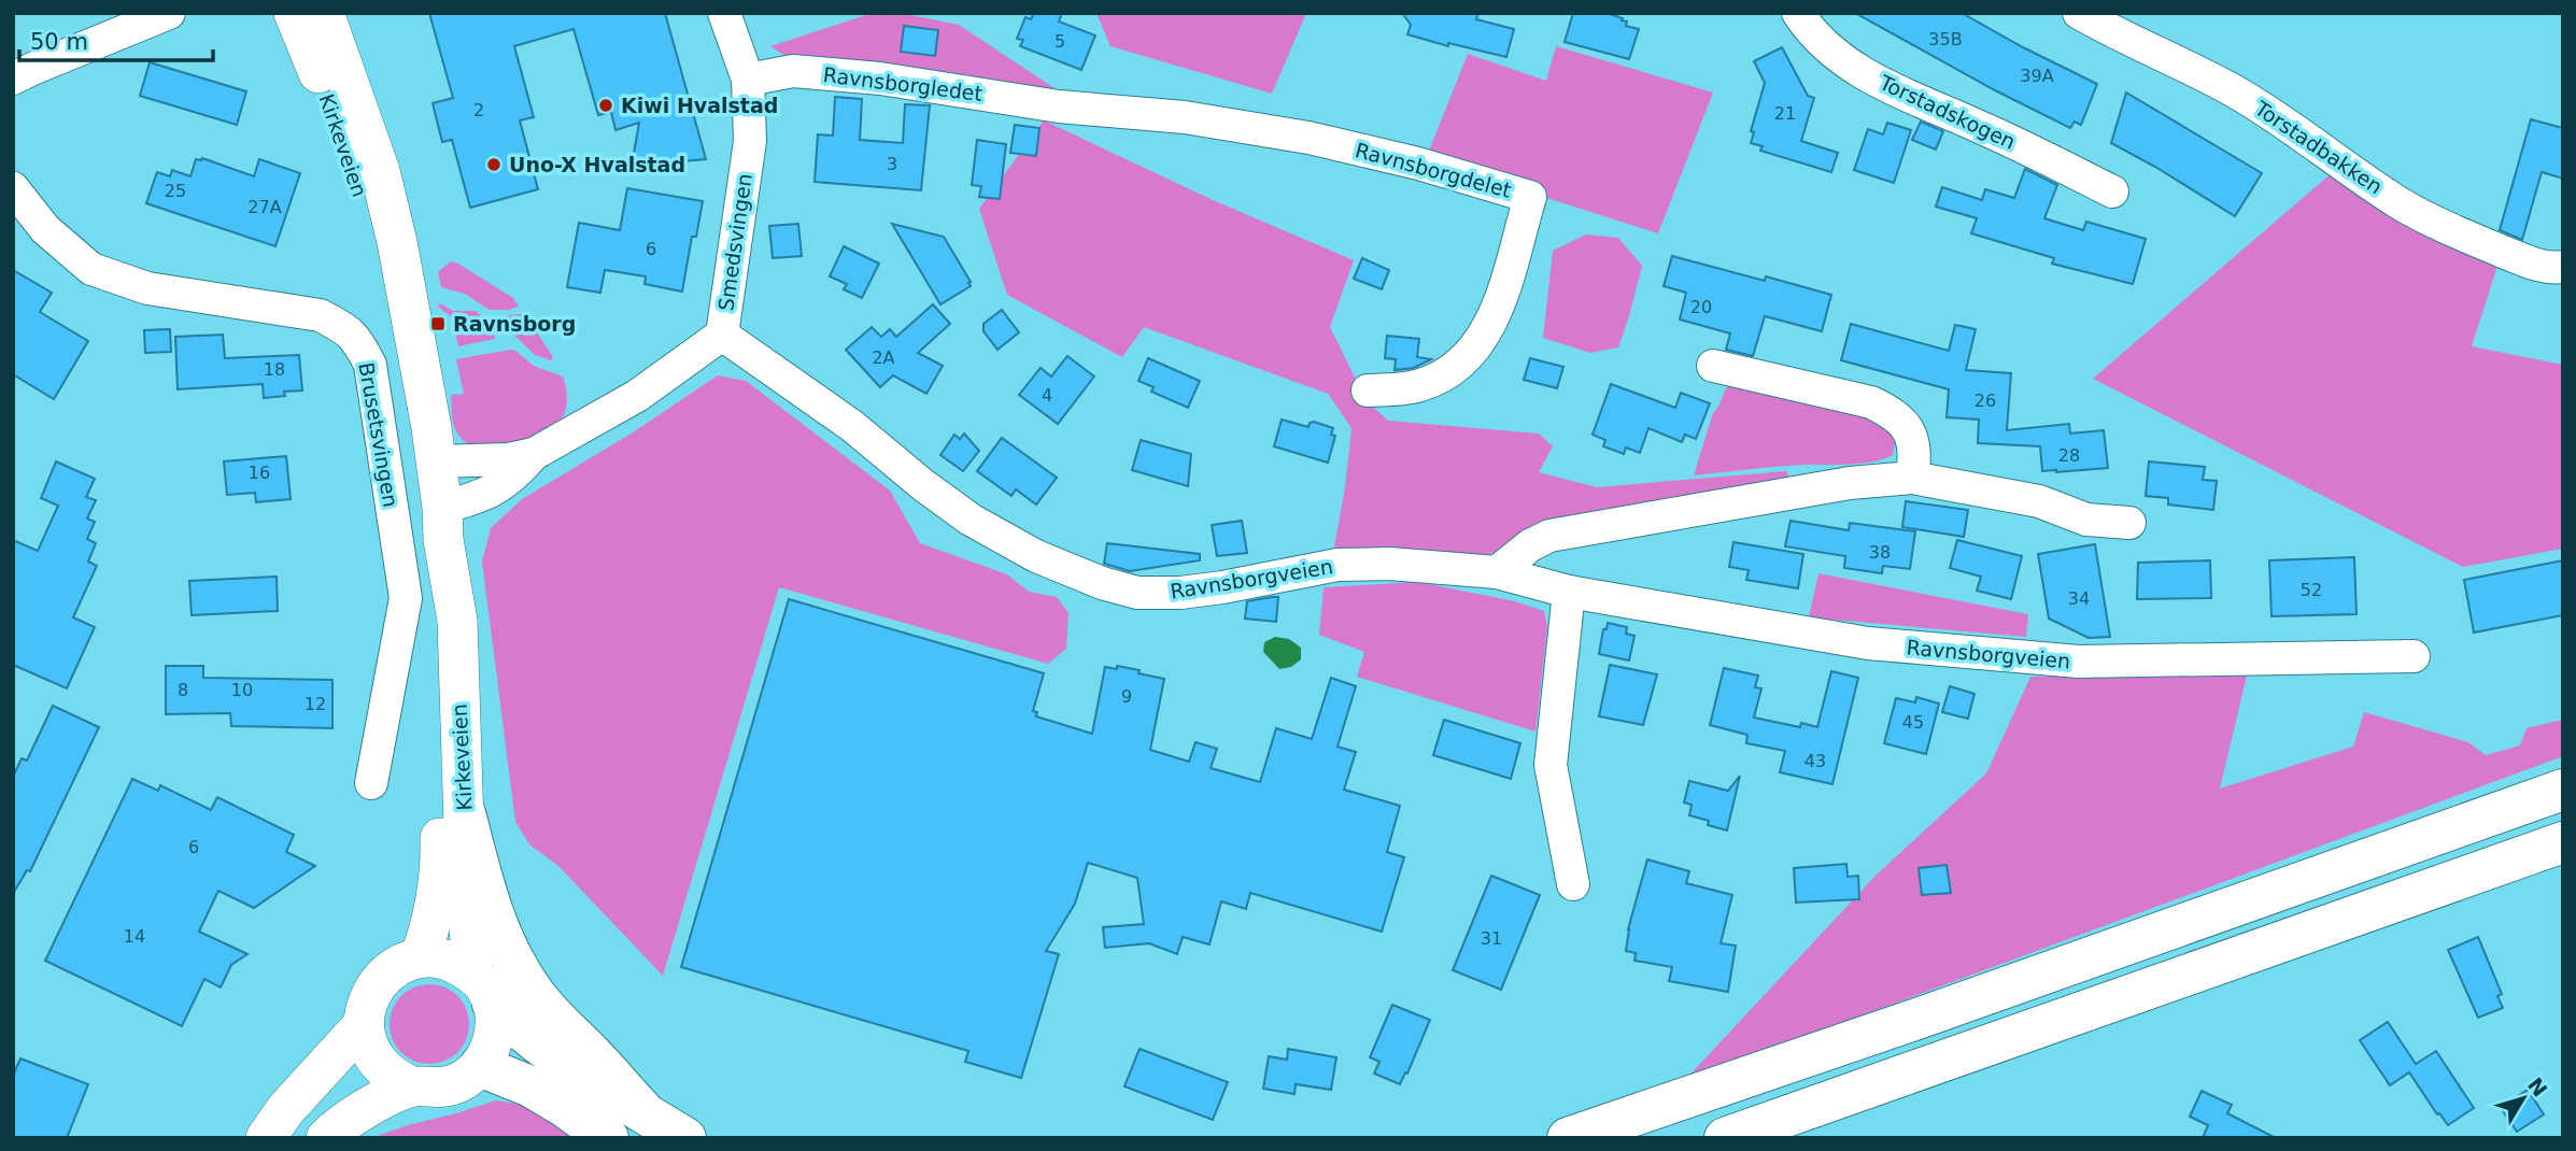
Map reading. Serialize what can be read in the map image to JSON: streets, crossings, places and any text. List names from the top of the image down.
{
  "streets": {
    "main road": ["Kirkeveien"],
    "street": [
      "Ravnsborgledet",
      "Torstadskogen",
      "Torstadbakken",
      "Ravnsborgdelet",
      "Smedsvingen",
      "Brusetsvingen",
      "Ravnsborgveien"
    ]
  },
  "crossings": [
    ["Ravnsborgledet", "Ravnsborgdelet"],
    ["Ravnsborgledet", "Smedsvingen"],
    ["Kirkeveien", "Smedsvingen"],
    ["Smedsvingen", "Ravnsborgveien"]
  ],
  "places": {
    "other": ["Kiwi Hvalstad", "Uno-X Hvalstad"],
    "transit": ["Ravnsborg"]
  },
  "house_numbers": [
    "35B",
    "5",
    "39A",
    "2",
    "21",
    "3",
    "25",
    "27A",
    "6",
    "20",
    "2A",
    "18",
    "4",
    "26",
    "28",
    "16",
    "38",
    "52",
    "34",
    "8",
    "10",
    "9",
    "12",
    "45",
    "43",
    "6",
    "14",
    "31"
  ],
  "scale_bar": "50 m",
  "north": "top right"
}
